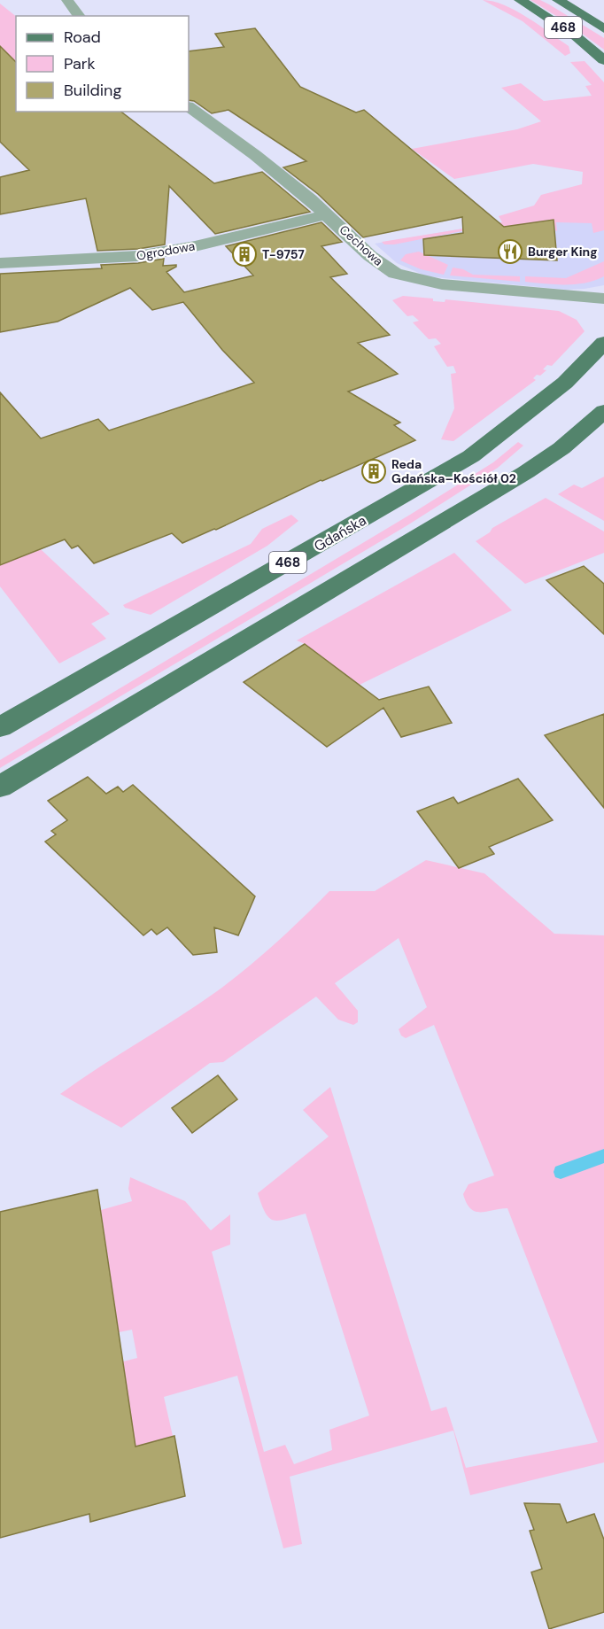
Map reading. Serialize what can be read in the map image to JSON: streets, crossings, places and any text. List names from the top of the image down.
{
  "streets": {
    "main road": ["468", "Gdańska"],
    "street": ["Cechowa", "Ogrodowa"]
  },
  "crossings": [
    ["Cechowa", "Ogrodowa"]
  ],
  "places": {
    "restaurant": ["Burger King"],
    "building": ["T-9757", "Reda Gdańska–Kościół 02"]
  },
  "legend": ["Road", "Park", "Building"]
}
